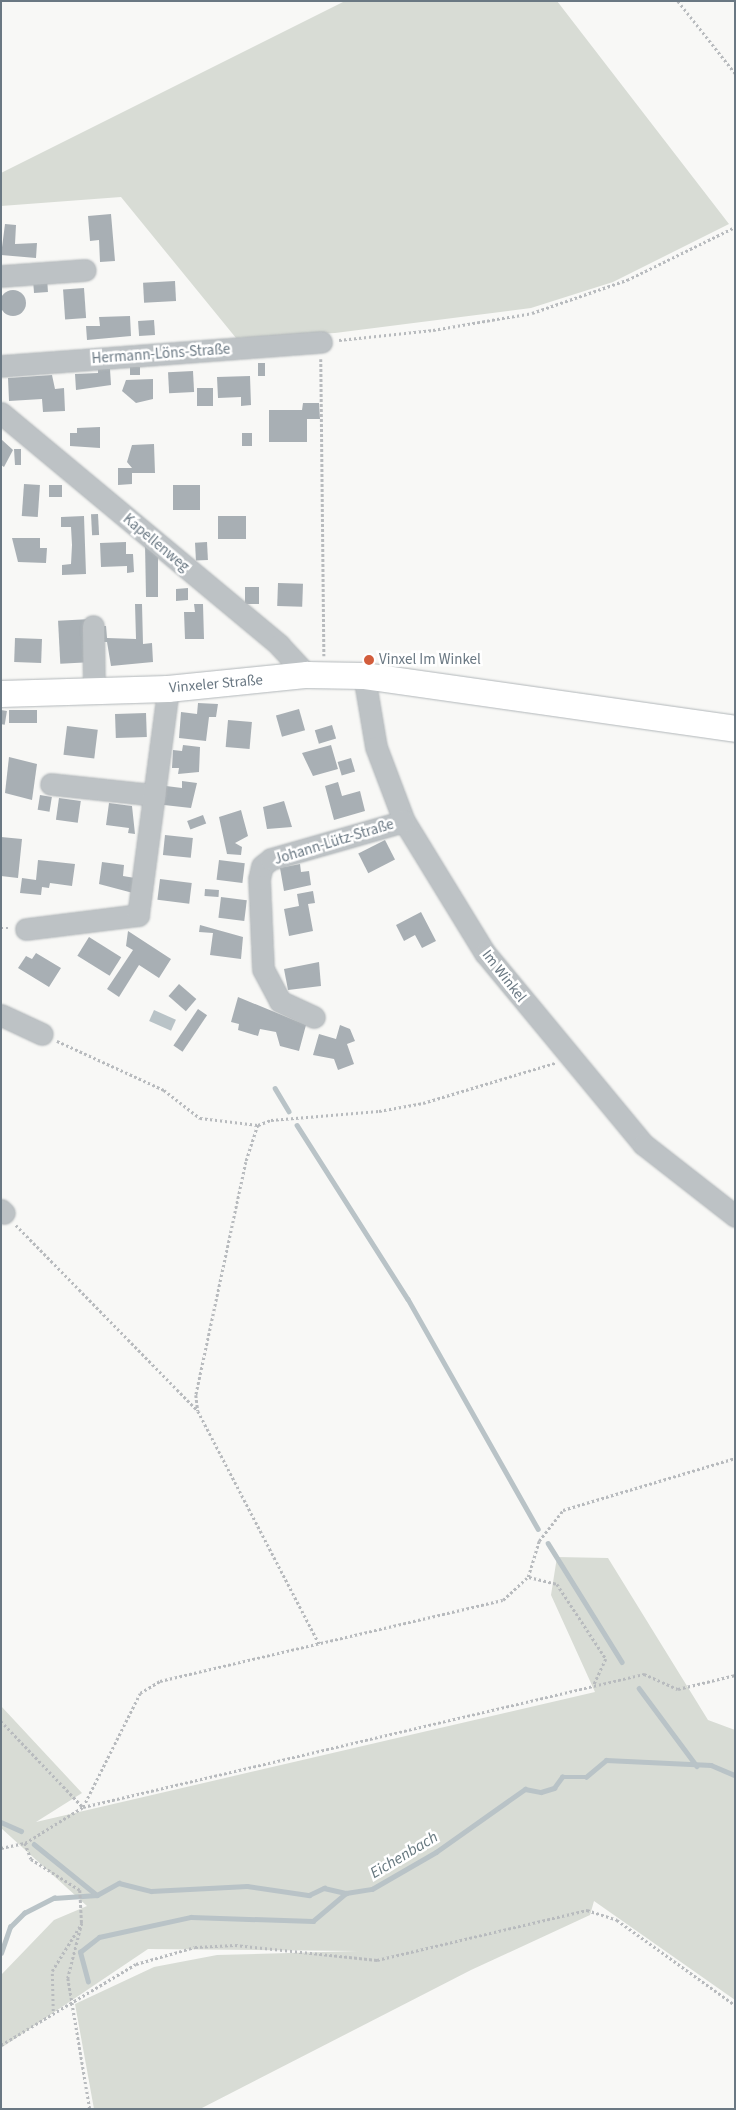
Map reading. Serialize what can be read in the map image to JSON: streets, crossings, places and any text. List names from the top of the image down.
{
  "streets": {
    "main road": ["Vinxeler Straße"],
    "street": [
      "Hermann-Löns-Straße",
      "Kapellenweg",
      "Johann-Lütz-Straße",
      "Im Winkel"
    ]
  },
  "crossings": [
    ["Kapellenweg", "Vinxeler Straße"],
    ["Vinxeler Straße", "Im Winkel"],
    ["Johann-Lütz-Straße", "Im Winkel"]
  ],
  "water": ["Eichenbach"],
  "places": ["Vinxel Im Winkel"]
}
